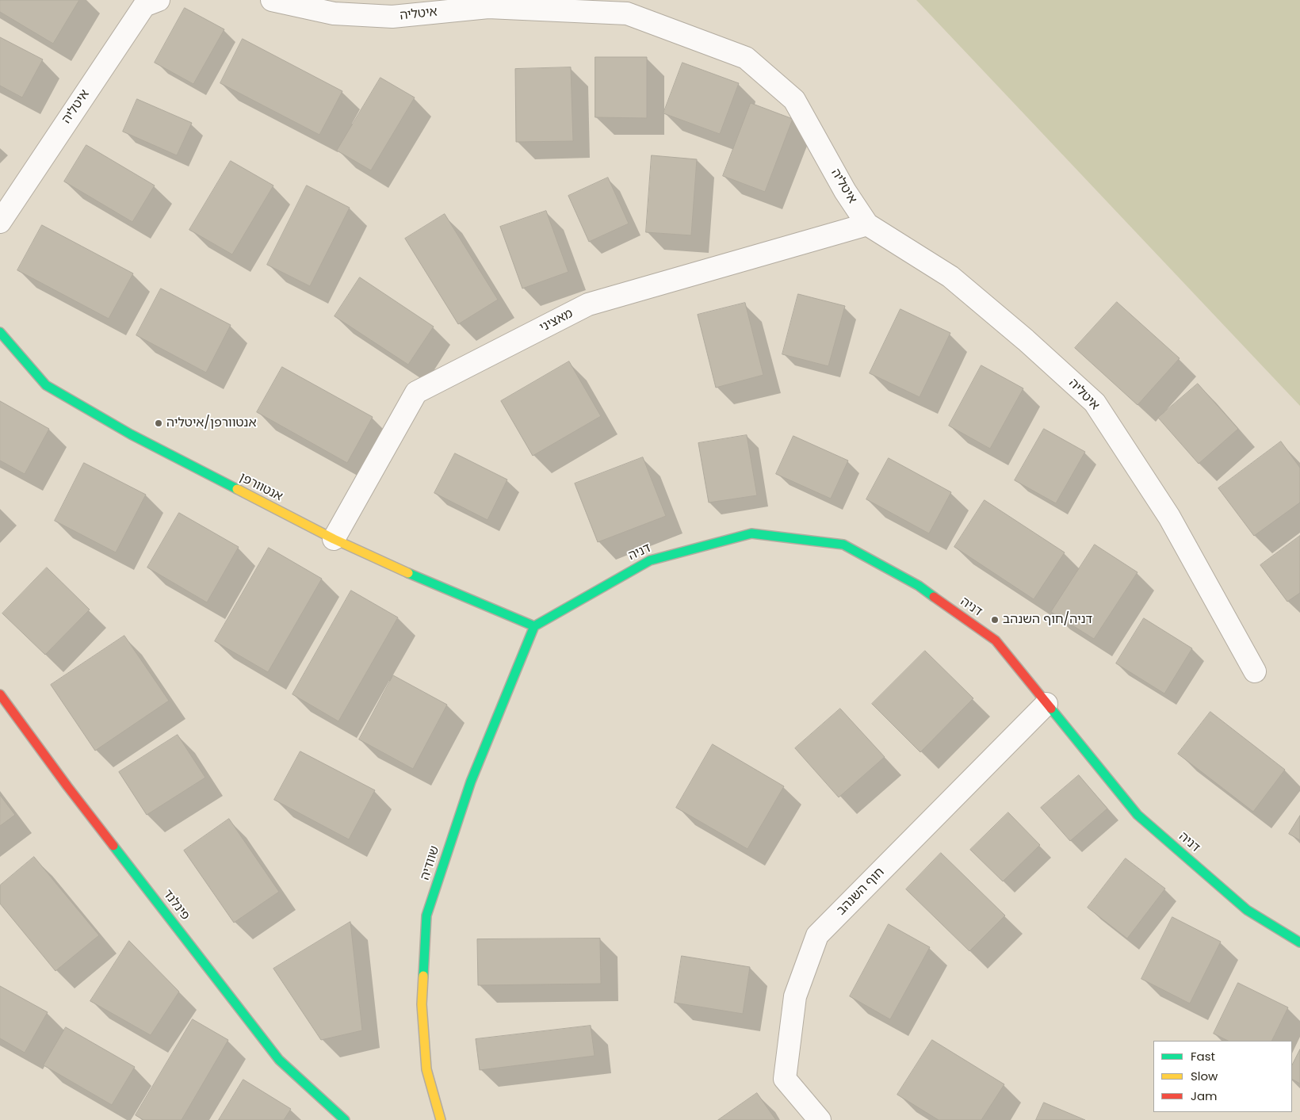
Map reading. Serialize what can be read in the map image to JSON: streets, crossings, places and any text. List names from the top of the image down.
{
  "streets": {
    "street": [
      "איטליה",
      "מאציני",
      "אנטוורפן",
      "דניה",
      "שוודיה",
      "חוף השנהב",
      "פינלנד"
    ]
  },
  "crossings": [
    ["איטליה", "מאציני"],
    ["מאציני", "אנטוורפן"],
    ["אנטוורפן", "דניה"],
    ["אנטוורפן", "שוודיה"],
    ["דניה", "שוודיה"],
    ["דניה", "חוף השנהב"]
  ],
  "places": ["אנטוורפן/איטליה", "דניה/חוף השנהב"],
  "legend": ["Fast", "Slow", "Jam"]
}
